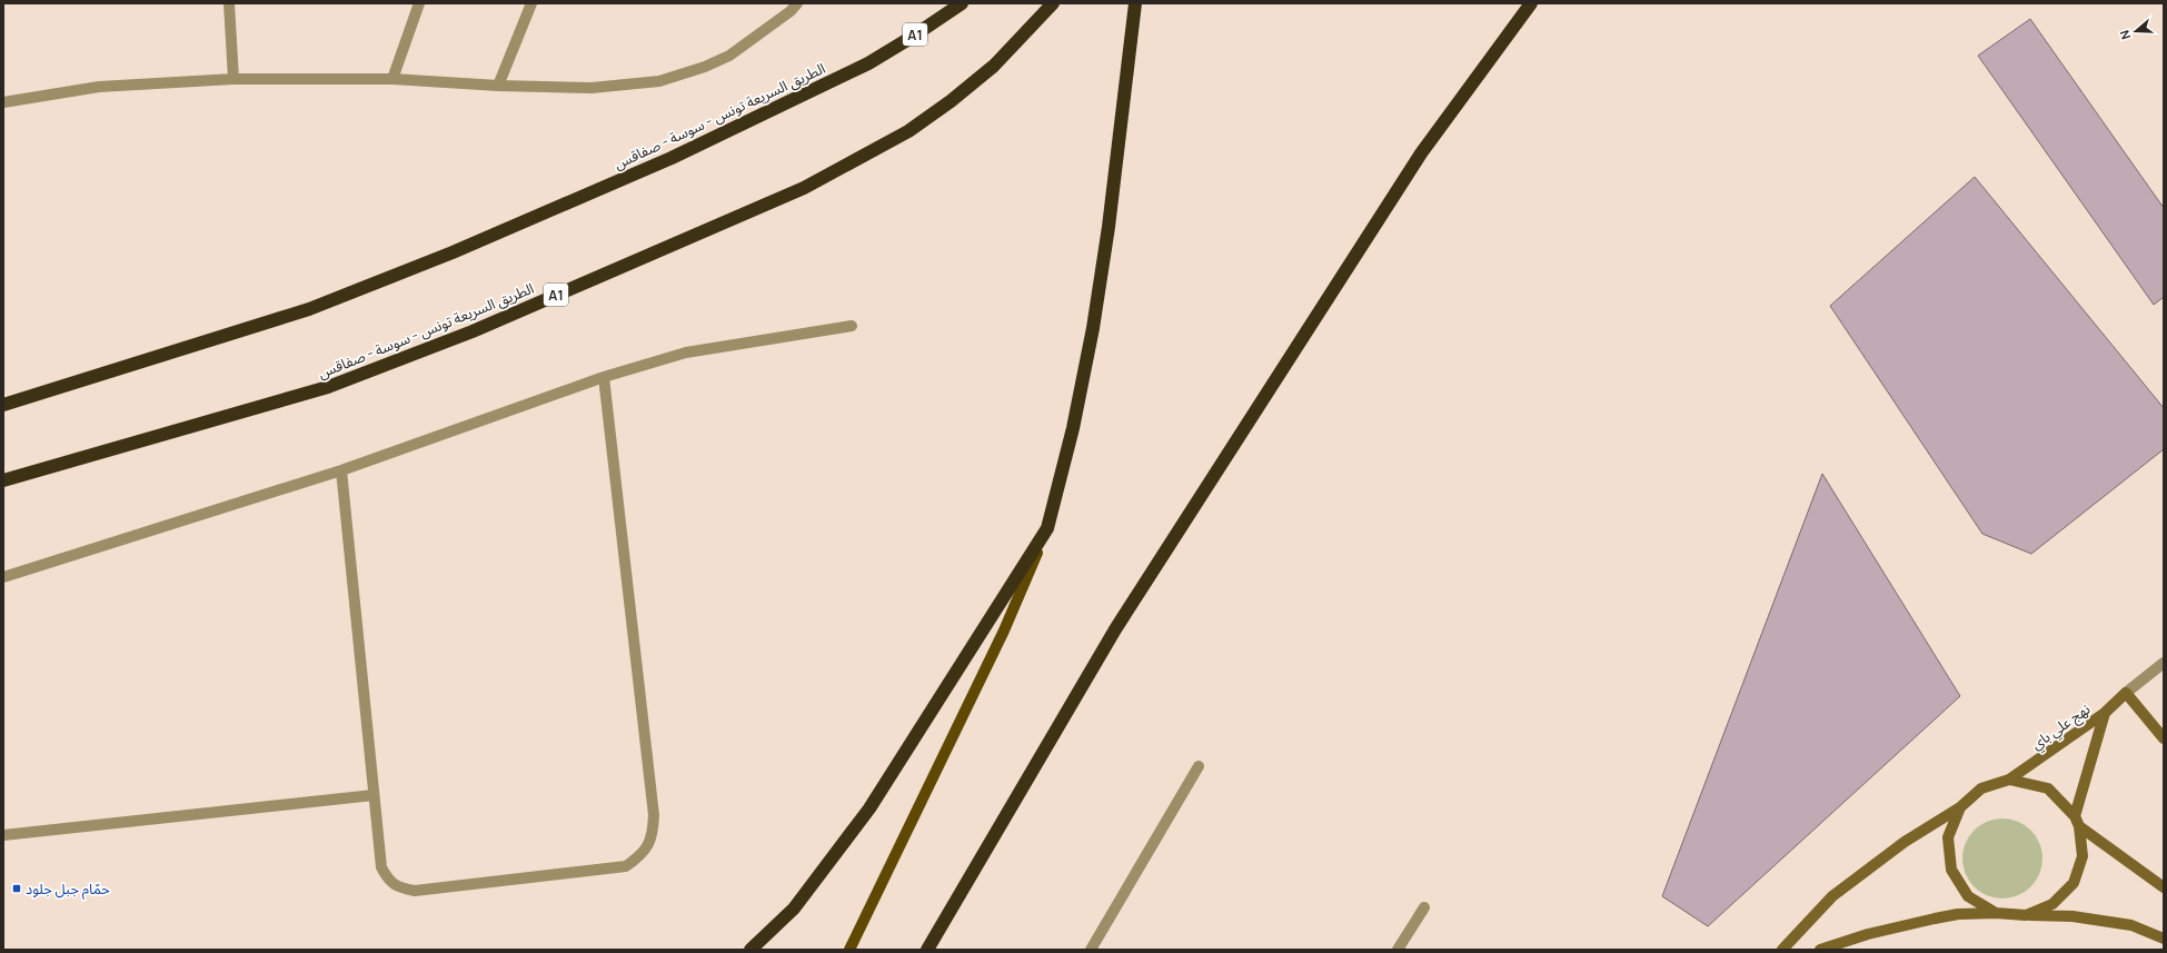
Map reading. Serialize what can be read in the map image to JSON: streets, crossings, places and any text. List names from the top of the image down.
{
  "streets": {
    "highway": ["A1", "الطريق السريعة تونس - سوسة - صفاقس"],
    "main road": ["نهج علي باي"]
  },
  "places": {
    "transit": ["حمّام جبل جلود"]
  },
  "north": "left"
}
